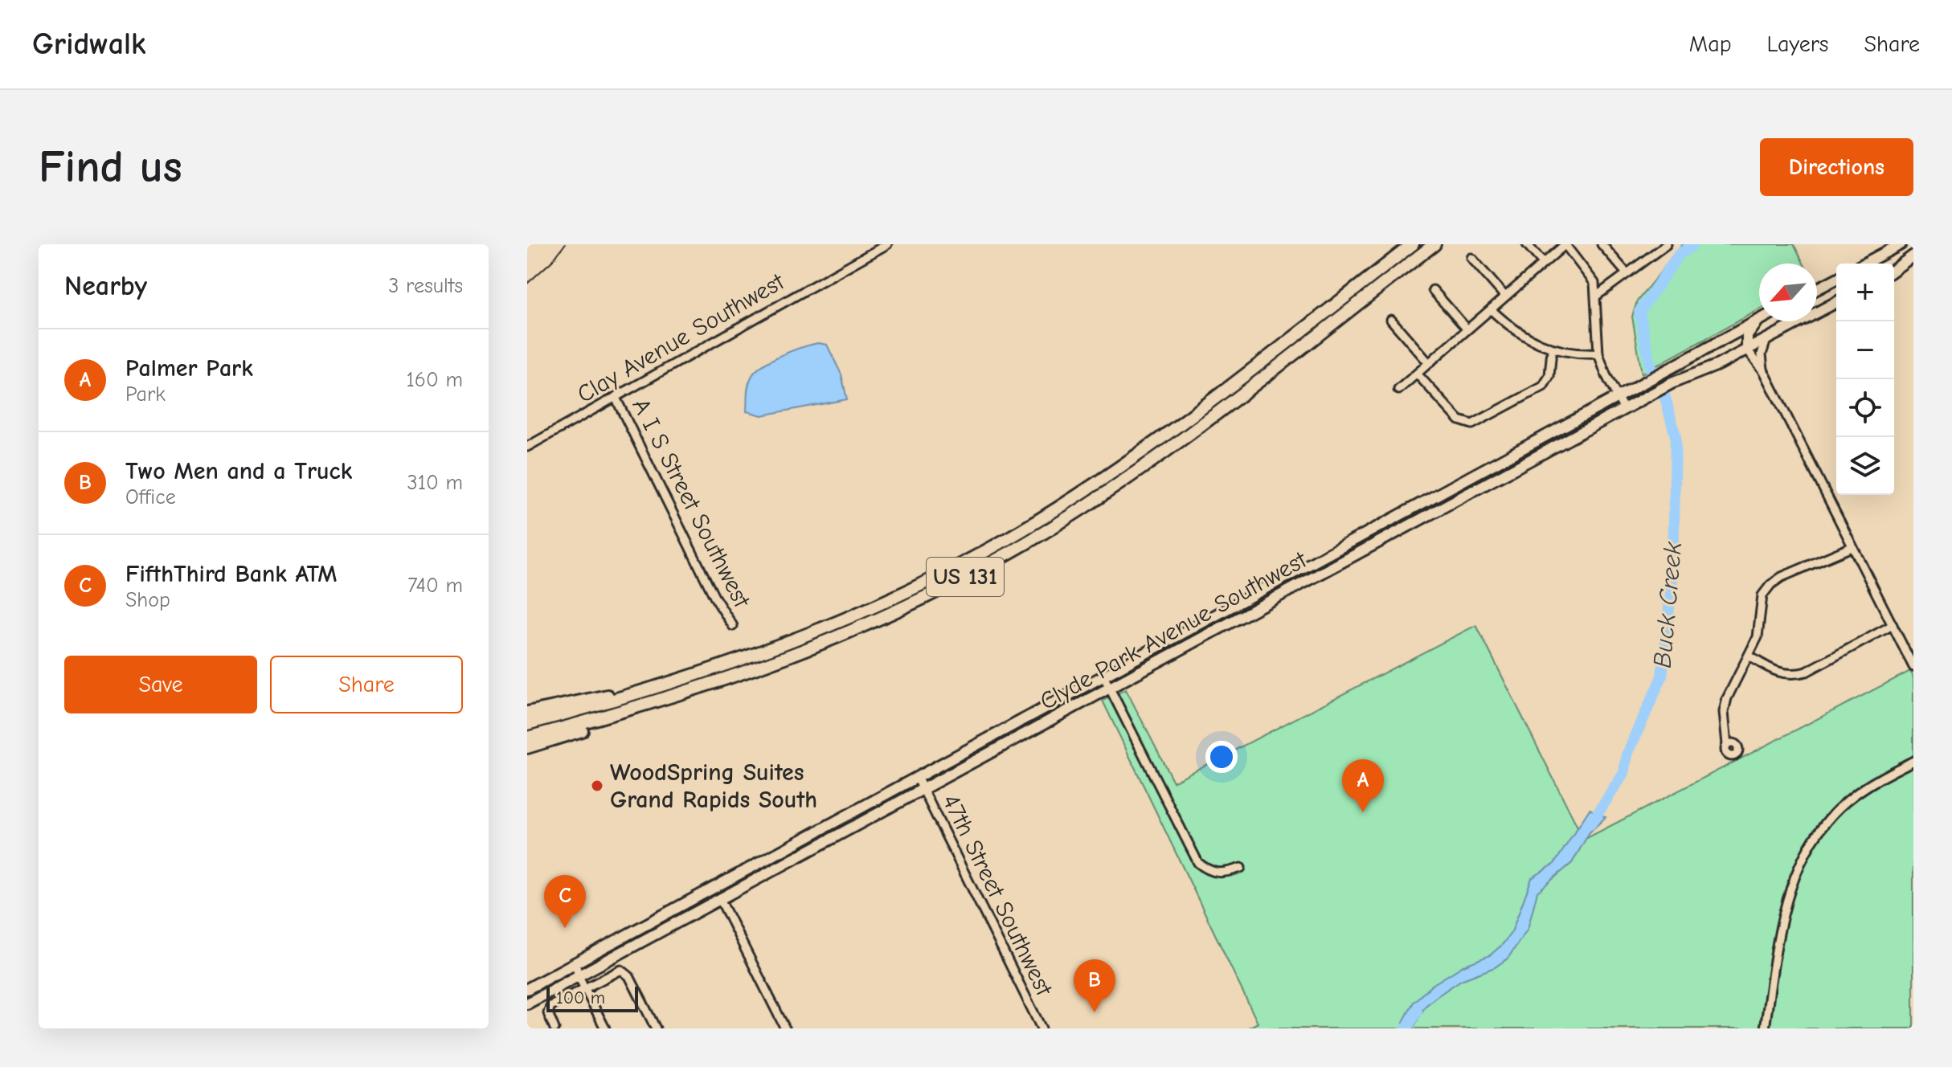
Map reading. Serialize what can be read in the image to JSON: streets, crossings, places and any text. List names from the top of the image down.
{
  "streets": {
    "highway": ["US 131"],
    "main road": ["Clyde Park Avenue Southwest"],
    "street": ["Clay Avenue Southwest", "A I S Street Southwest", "47th Street Southwest"]
  },
  "crossings": [
    ["Clay Avenue Southwest", "A I S Street Southwest"],
    ["Clyde Park Avenue Southwest", "47th Street Southwest"]
  ],
  "water": ["Buck Creek"],
  "places": ["WoodSpring Suites Grand Rapids South"],
  "scale_bar": "100 m",
  "north": "bottom left",
  "page": {
    "header": "Gridwalk",
    "nav": ["Map", "Layers", "Share"],
    "buttons": [
      "Directions",
      ["Save", "Share"]
    ],
    "title": "Find us",
    "heading": ["Nearby", "3 results"],
    "map_buttons": ["+", "−"],
    "list": [
      {
        "mark": "A",
        "name": "Palmer Park",
        "note": "Park",
        "value": "160 m"
      },
      {
        "mark": "B",
        "name": "Two Men and a Truck",
        "note": "Office",
        "value": "310 m"
      },
      {
        "mark": "C",
        "name": "FifthThird Bank ATM",
        "note": "Shop",
        "value": "740 m"
      }
    ],
    "pins": ["A", "C", "B"],
    "scale": "100 m"
  }
}
